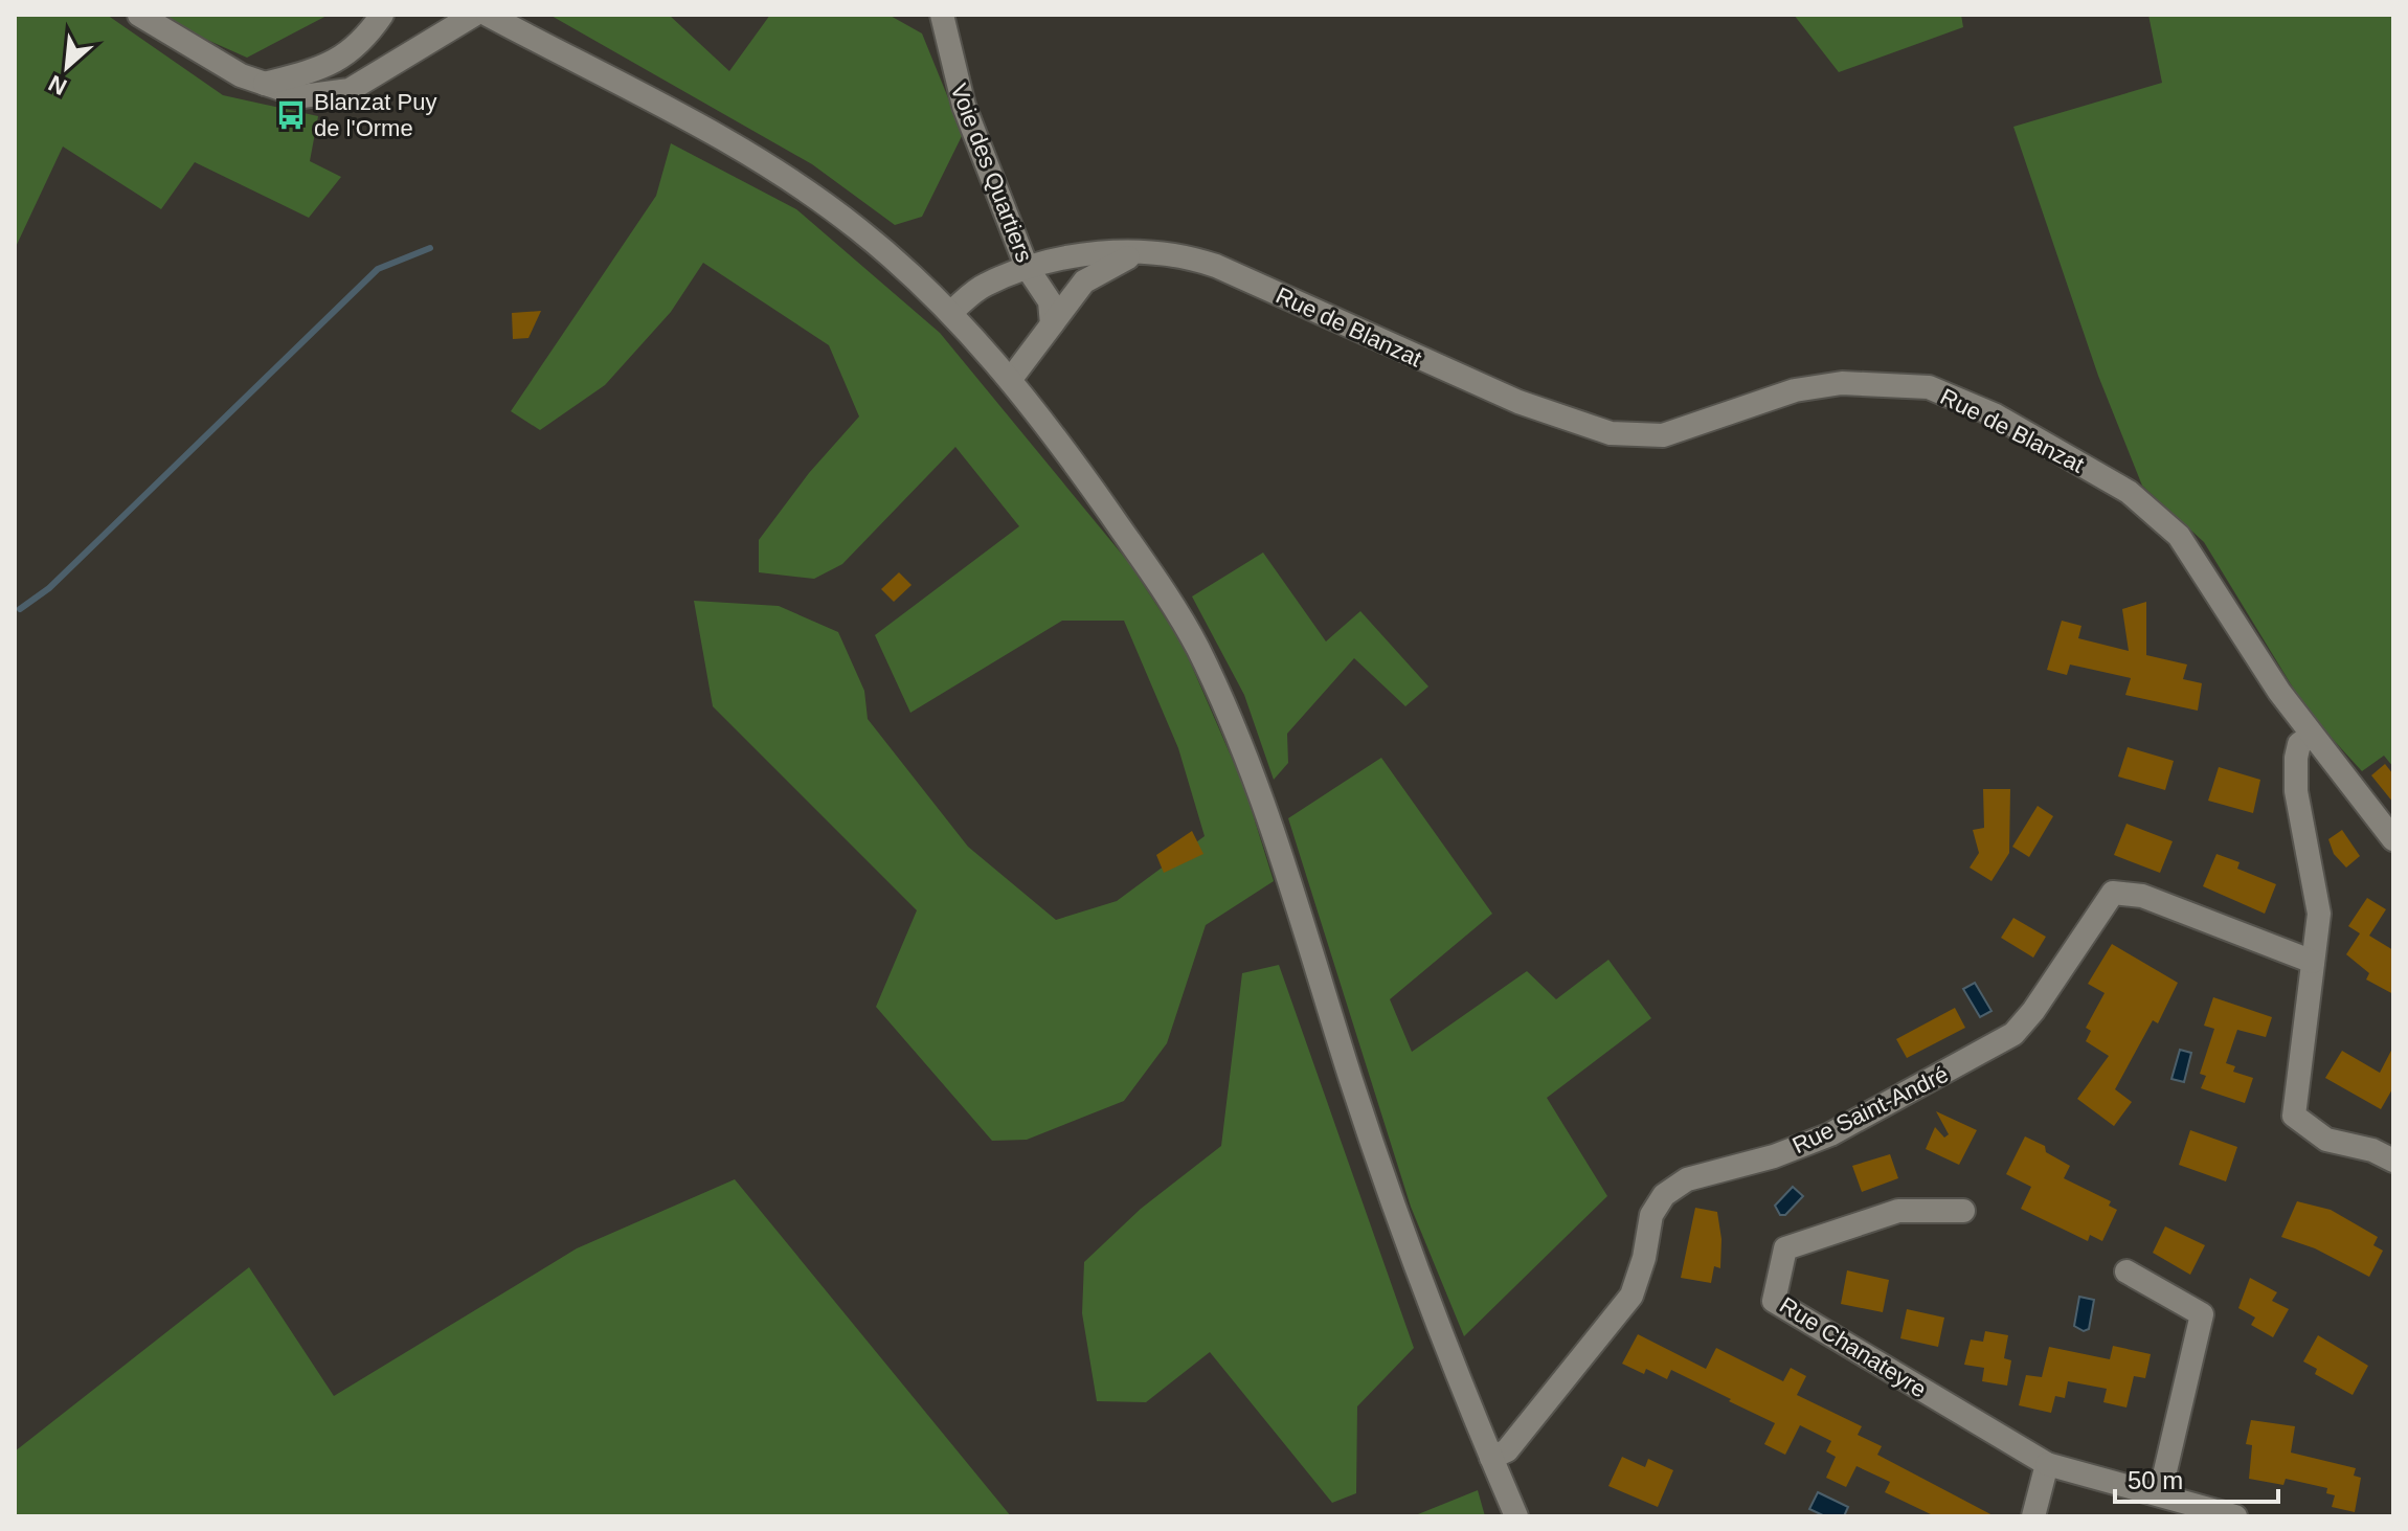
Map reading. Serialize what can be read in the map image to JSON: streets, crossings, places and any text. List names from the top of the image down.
{
  "streets": {
    "street": [
      "Voie des Quartiers",
      "Rue de Blanzat",
      "Rue Saint-André",
      "Rue Chanateyre"
    ]
  },
  "crossings": [
    ["Voie des Quartiers", "Rue de Blanzat"]
  ],
  "places": {
    "bus stop": ["Blanzat Puy de l'Orme"]
  },
  "scale_bar": "50 m",
  "north": "bottom left"
}
